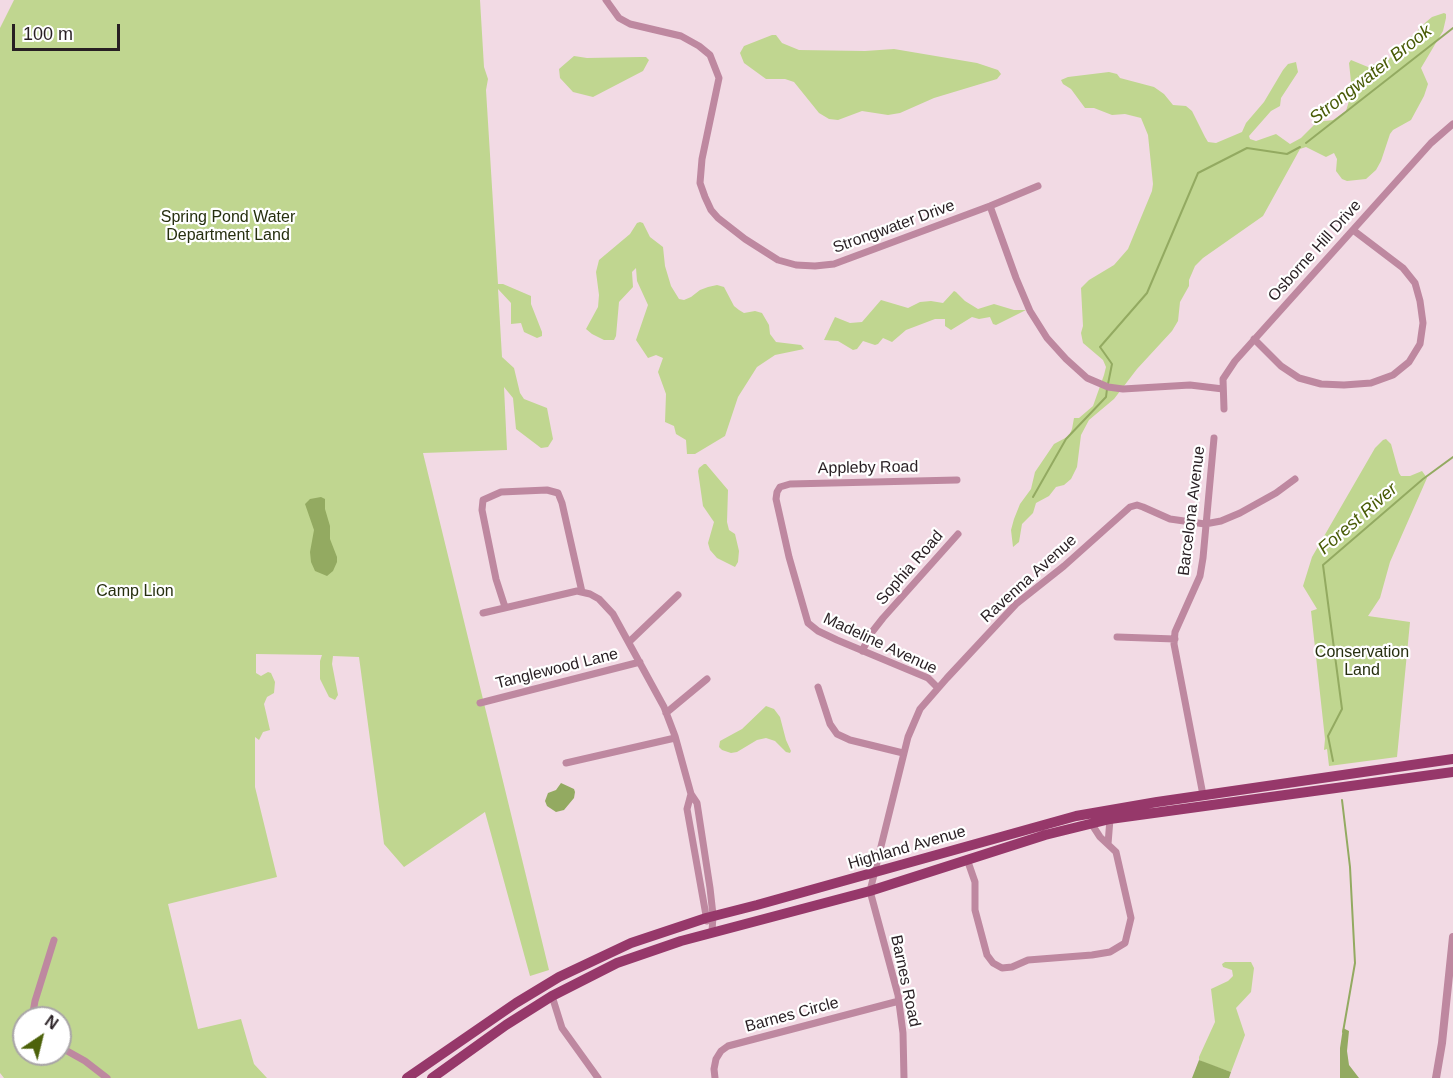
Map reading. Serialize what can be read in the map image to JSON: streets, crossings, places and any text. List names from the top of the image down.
{
  "streets": {
    "main road": ["Highland Avenue"],
    "street": [
      "Strongwater Drive",
      "Osborne Hill Drive",
      "Appleby Road",
      "Barcelona Avenue",
      "Sophia Road",
      "Ravenna Avenue",
      "Madeline Avenue",
      "Tanglewood Lane",
      "Barnes Road",
      "Barnes Circle"
    ]
  },
  "crossings": [
    ["Appleby Road", "Madeline Avenue"],
    ["Barcelona Avenue", "Ravenna Avenue"],
    ["Barcelona Avenue", "Highland Avenue"],
    ["Sophia Road", "Madeline Avenue"],
    ["Ravenna Avenue", "Madeline Avenue"],
    ["Ravenna Avenue", "Highland Avenue"],
    ["Ravenna Avenue", "Barnes Road"],
    ["Highland Avenue", "Barnes Road"],
    ["Barnes Road", "Barnes Circle"]
  ],
  "water": ["Strongwater Brook", "Forest River"],
  "parks": ["Spring Pond Water Department Land", "Camp Lion", "Conservation Land"],
  "scale_bar": "100 m",
  "north": "top right"
}
